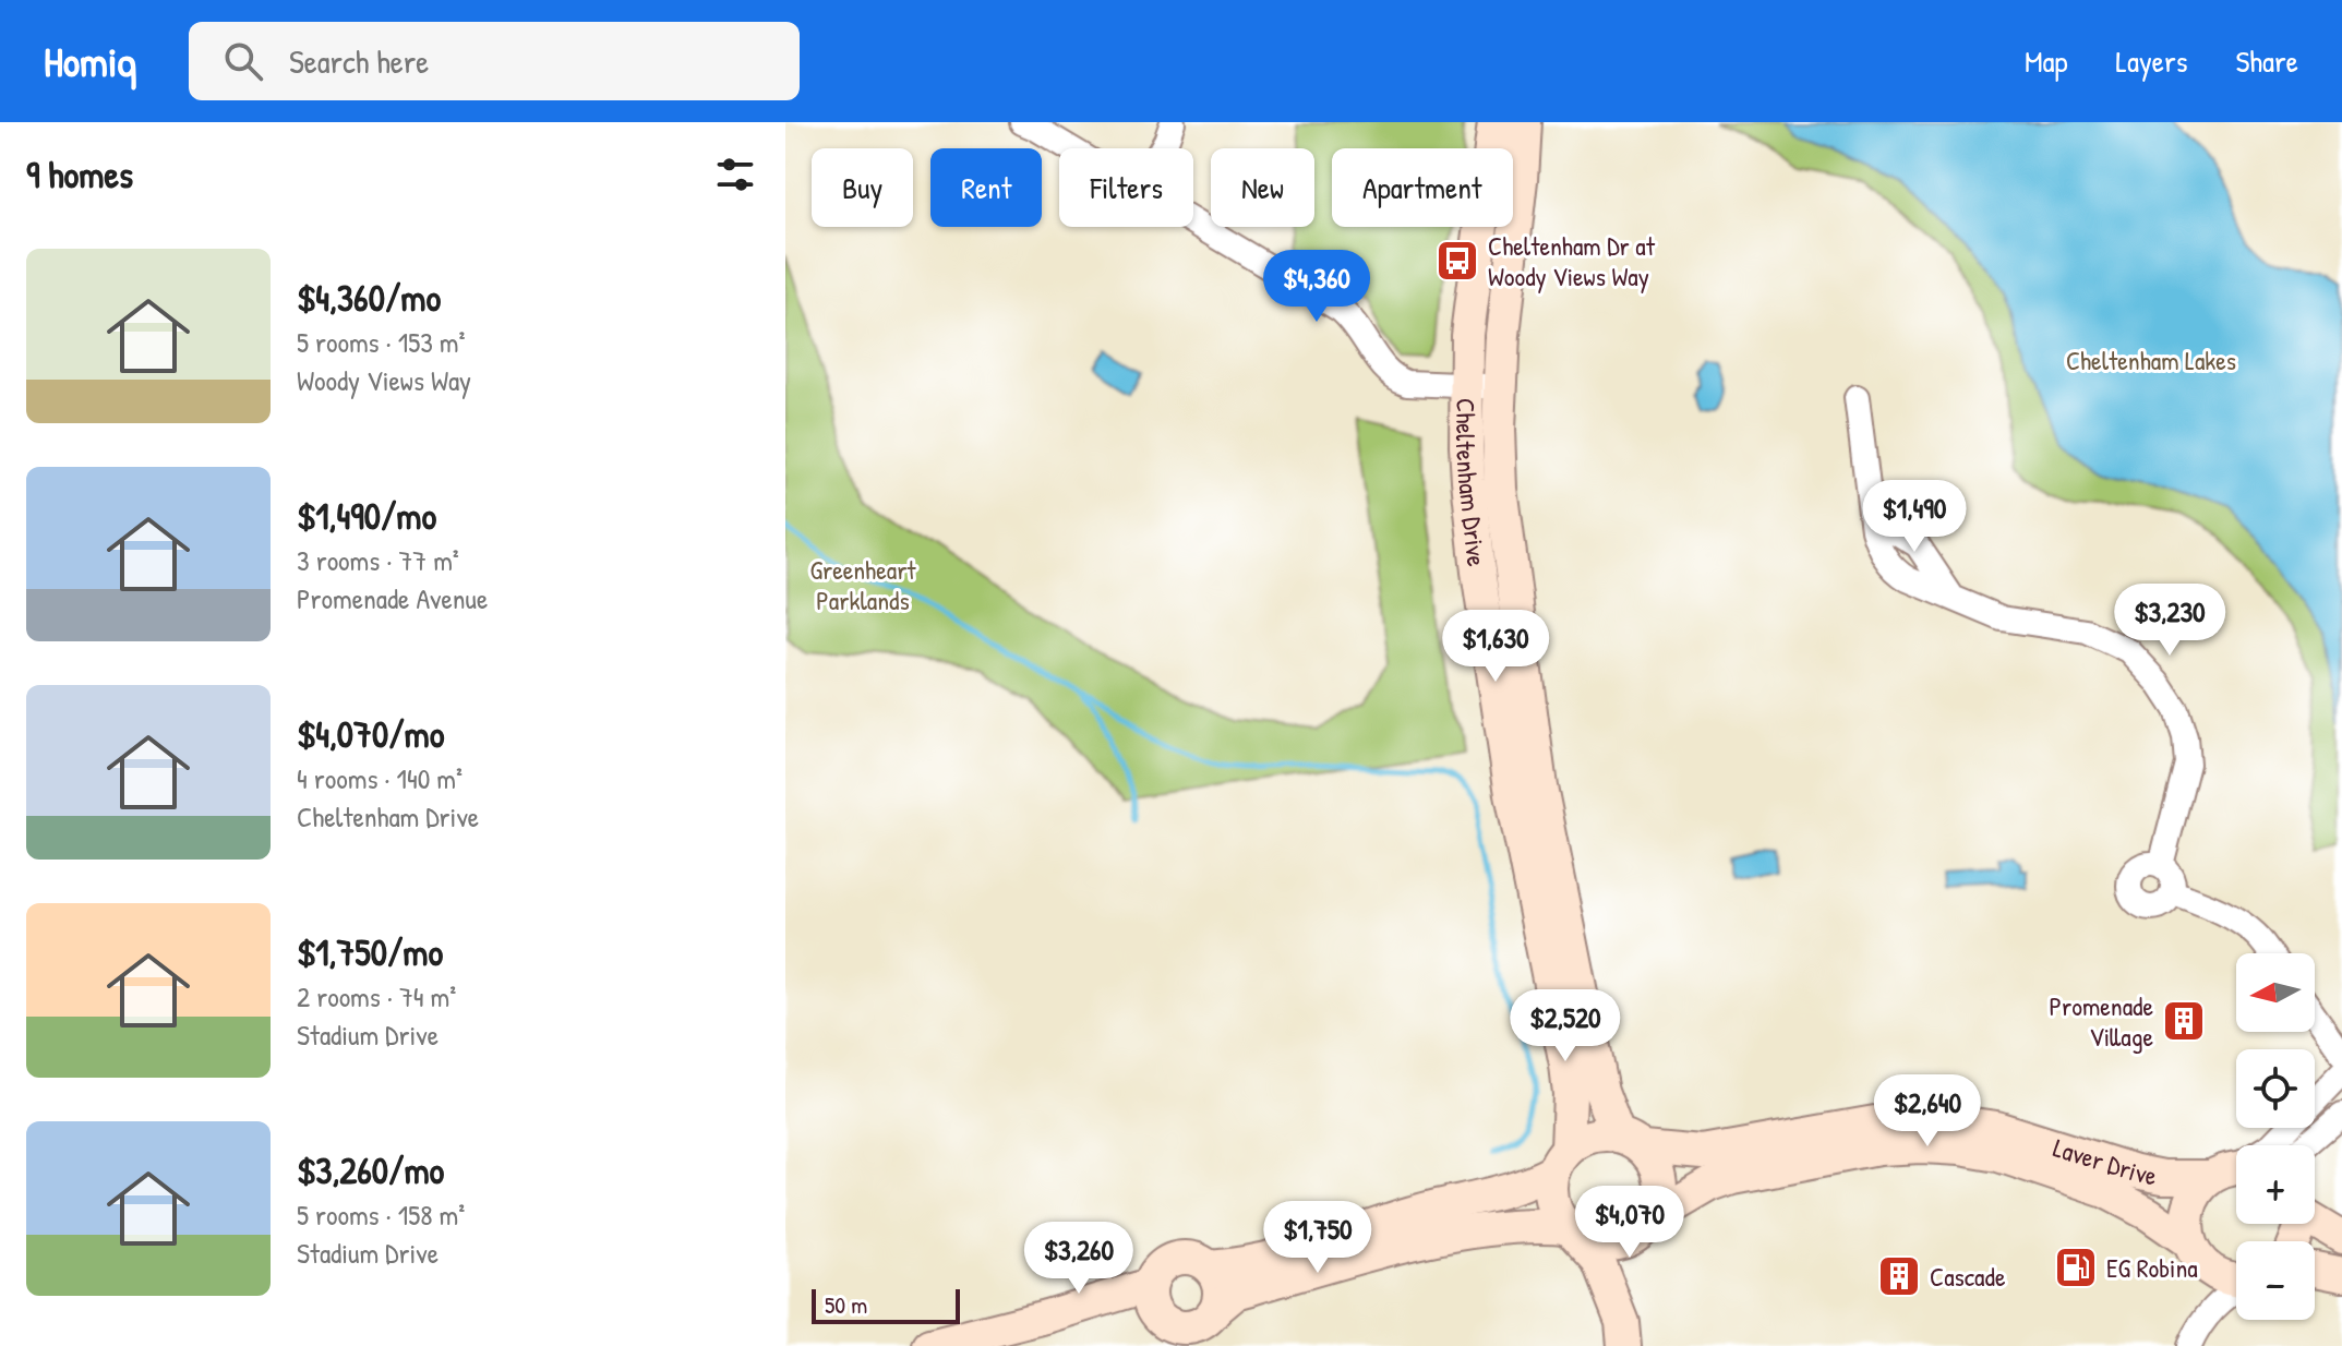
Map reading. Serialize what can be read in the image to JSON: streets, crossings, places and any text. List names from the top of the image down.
{
  "streets": {
    "main road": ["Cheltenham Drive", "Laver Drive"]
  },
  "crossings": [
    ["Cheltenham Drive", "Laver Drive"]
  ],
  "parks": ["Cheltenham Lakes", "Greenheart Parklands"],
  "places": {
    "bus stop": ["Cheltenham Dr at Woody Views Way"],
    "building": ["Promenade Village", "Cascade"],
    "fuel station": ["EG Robina"]
  },
  "scale_bar": "50 m",
  "north": "left",
  "page": {
    "header": "Homiq",
    "search": "Search here",
    "nav": ["Map", "Layers", "Share"],
    "heading": "9 homes",
    "chip": [
      "Buy",
      "Rent",
      "Filters",
      "New",
      "Apartment"
    ],
    "list": [
      {
        "name": "$4,360/mo",
        "note": "5 rooms · 153 m² · Woody Views Way"
      },
      {
        "name": "$1,490/mo",
        "note": "3 rooms · 77 m² · Promenade Avenue"
      },
      {
        "name": "$4,070/mo",
        "note": "4 rooms · 140 m² · Cheltenham Drive"
      },
      {
        "name": "$1,750/mo",
        "note": "2 rooms · 74 m² · Stadium Drive"
      },
      {
        "name": "$3,260/mo",
        "note": "5 rooms · 158 m² · Stadium Drive"
      }
    ],
    "price": [
      "$4,360",
      "$1,490",
      "$3,230",
      "$1,630",
      "$2,520",
      "$2,640",
      "$4,070",
      "$1,750",
      "$3,260"
    ],
    "map_buttons": ["+", "−"],
    "scale": "50 m"
  }
}
